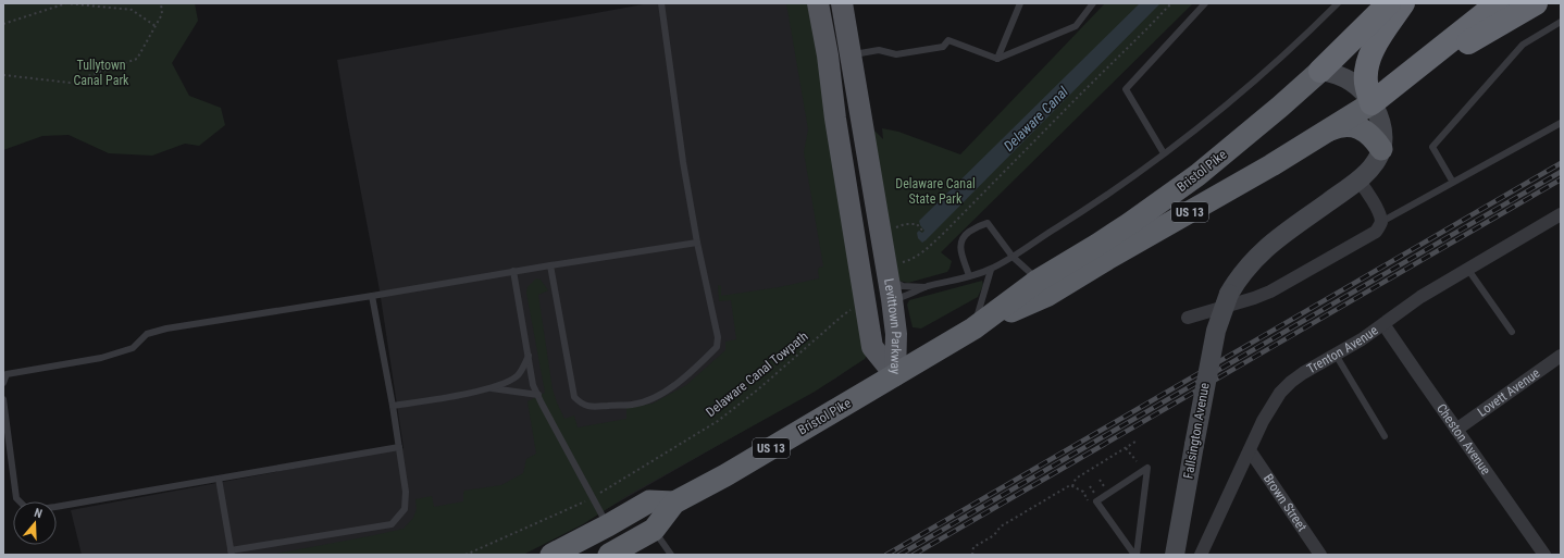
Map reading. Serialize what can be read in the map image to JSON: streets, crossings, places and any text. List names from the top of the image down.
{
  "streets": {
    "highway": ["Bristol Pike", "US 13"],
    "main road": ["Levittown Parkway", "Fallsington Avenue"],
    "street": [
      "Trenton Avenue",
      "Lovett Avenue",
      "Cheston Avenue",
      "Brown Street"
    ],
    "path": ["Delaware Canal Towpath"]
  },
  "crossings": [
    ["Bristol Pike", "US 13"],
    ["Bristol Pike", "Levittown Parkway"],
    ["Bristol Pike", "Fallsington Avenue"],
    ["US 13", "Fallsington Avenue"],
    ["Trenton Avenue", "Cheston Avenue"],
    ["Trenton Avenue", "Brown Street"],
    ["Lovett Avenue", "Cheston Avenue"]
  ],
  "water": ["Delaware Canal"],
  "parks": ["Tullytown Canal Park", "Delaware Canal State Park"],
  "north": "top"
}
